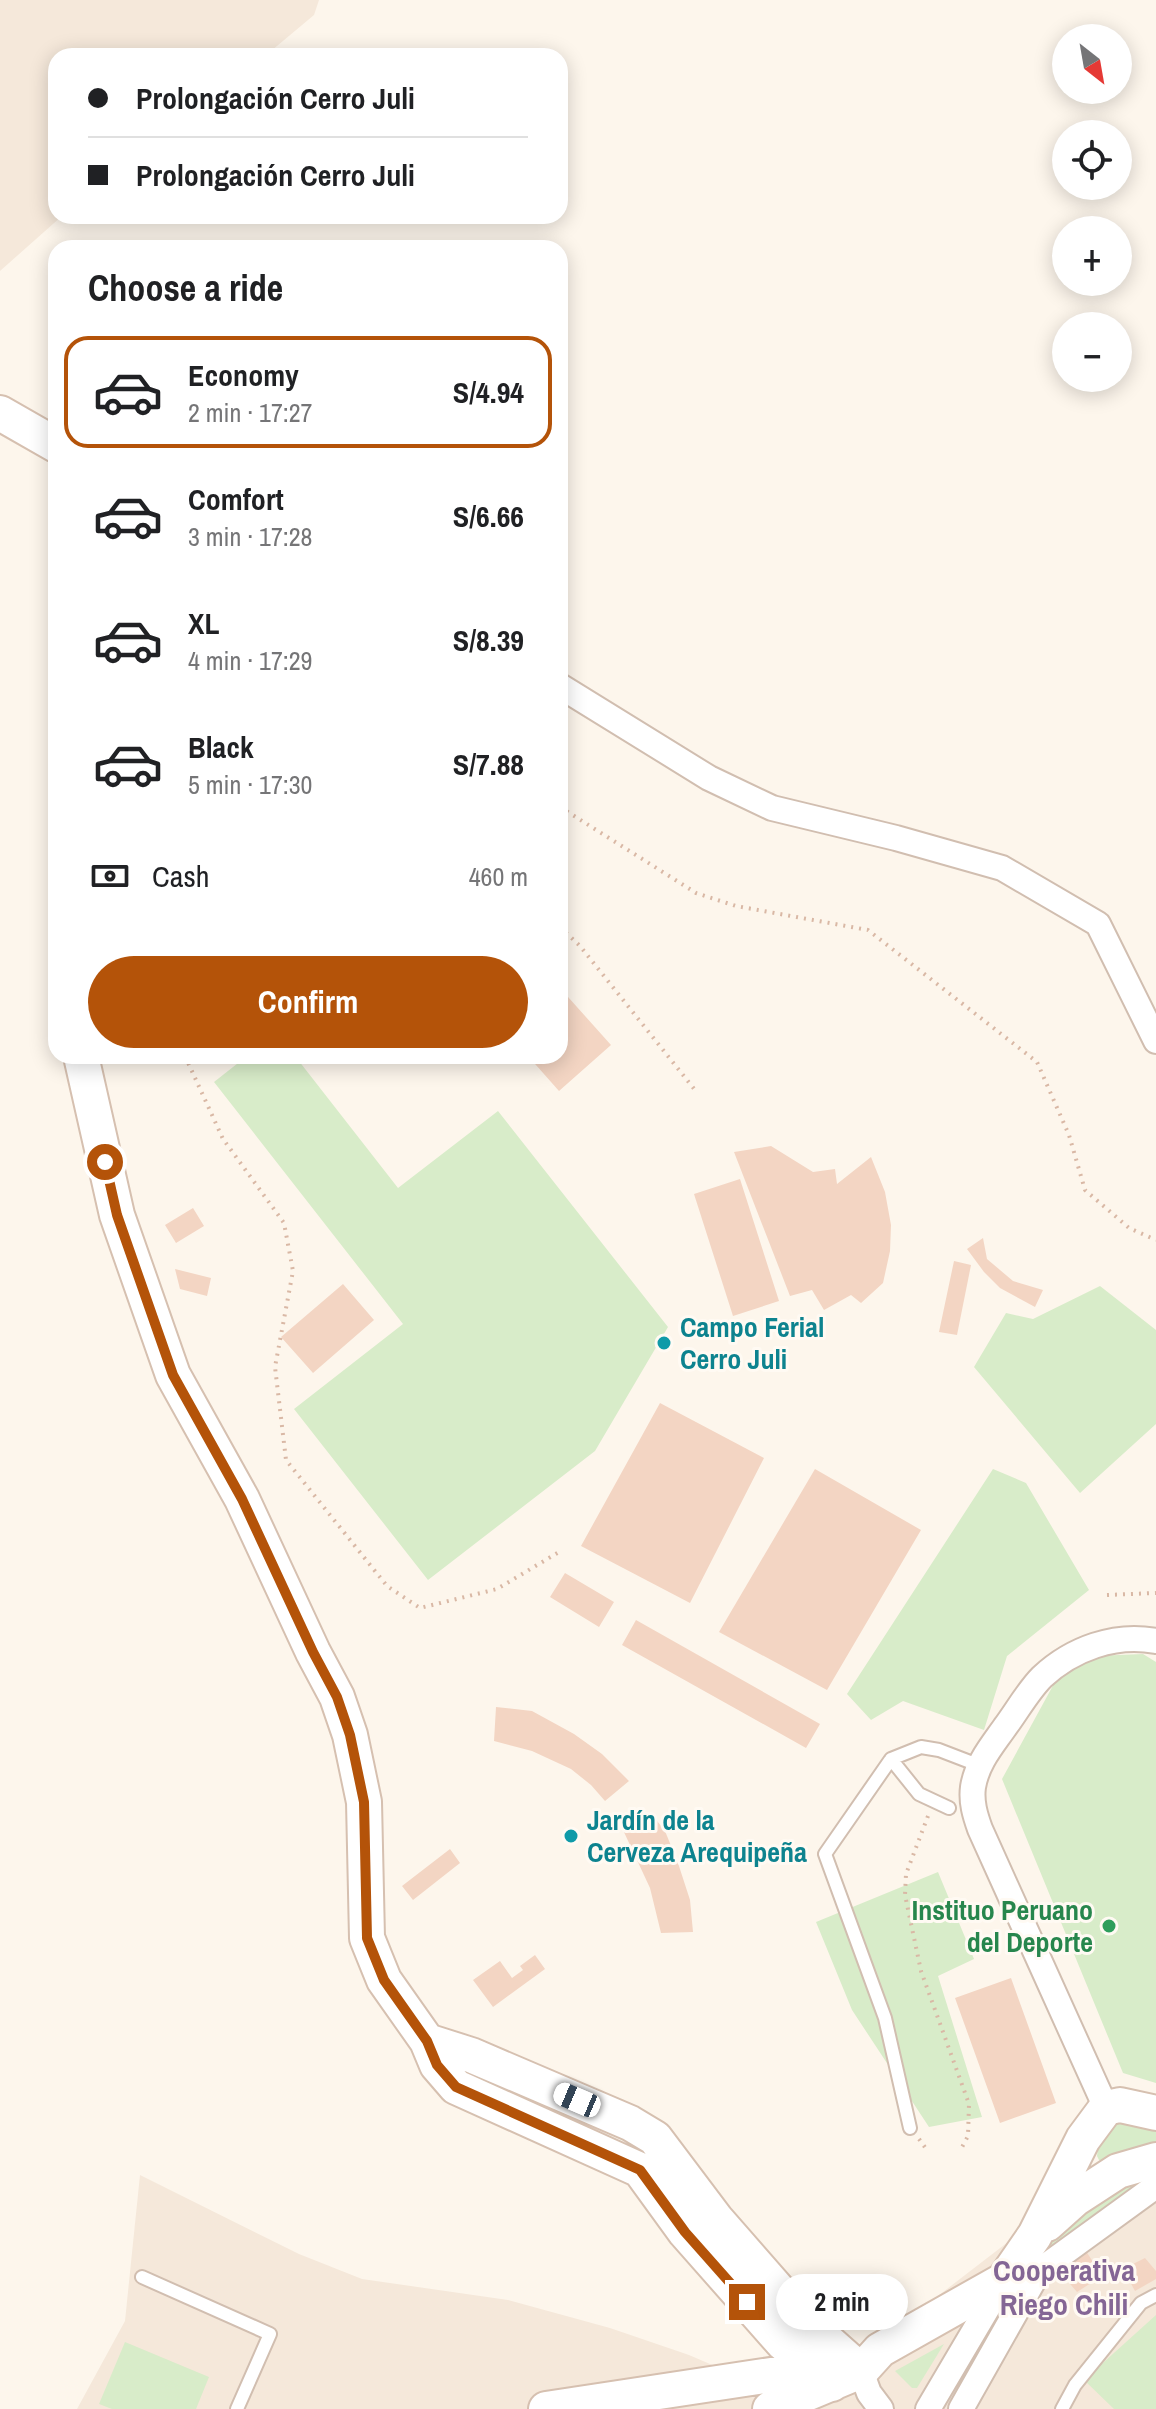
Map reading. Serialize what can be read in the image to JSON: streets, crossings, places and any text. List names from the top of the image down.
{
  "districts": ["Cooperativa Riego Chili"],
  "places": ["Campo Ferial Cerro Juli", "Jardín de la Cerveza Arequipeña", "Instituo Peruano del Deporte"],
  "north": "bottom right",
  "page": {
    "map_buttons": ["+", "−"],
    "banner": ["Prolongación Cerro Juli", "Prolongación Cerro Juli"],
    "heading": "Choose a ride",
    "list": [
      {
        "name": "Economy",
        "note": "2 min · 17:27",
        "value": "S/4.94"
      },
      {
        "name": "Comfort",
        "note": "3 min · 17:28",
        "value": "S/6.66"
      },
      {
        "name": "XL",
        "note": "4 min · 17:29",
        "value": "S/8.39"
      },
      {
        "name": "Black",
        "note": "5 min · 17:30",
        "value": "S/7.88"
      }
    ],
    "pay": ["Cash", "460 m"],
    "buttons": "Confirm",
    "bubble": "2 min"
  }
}
